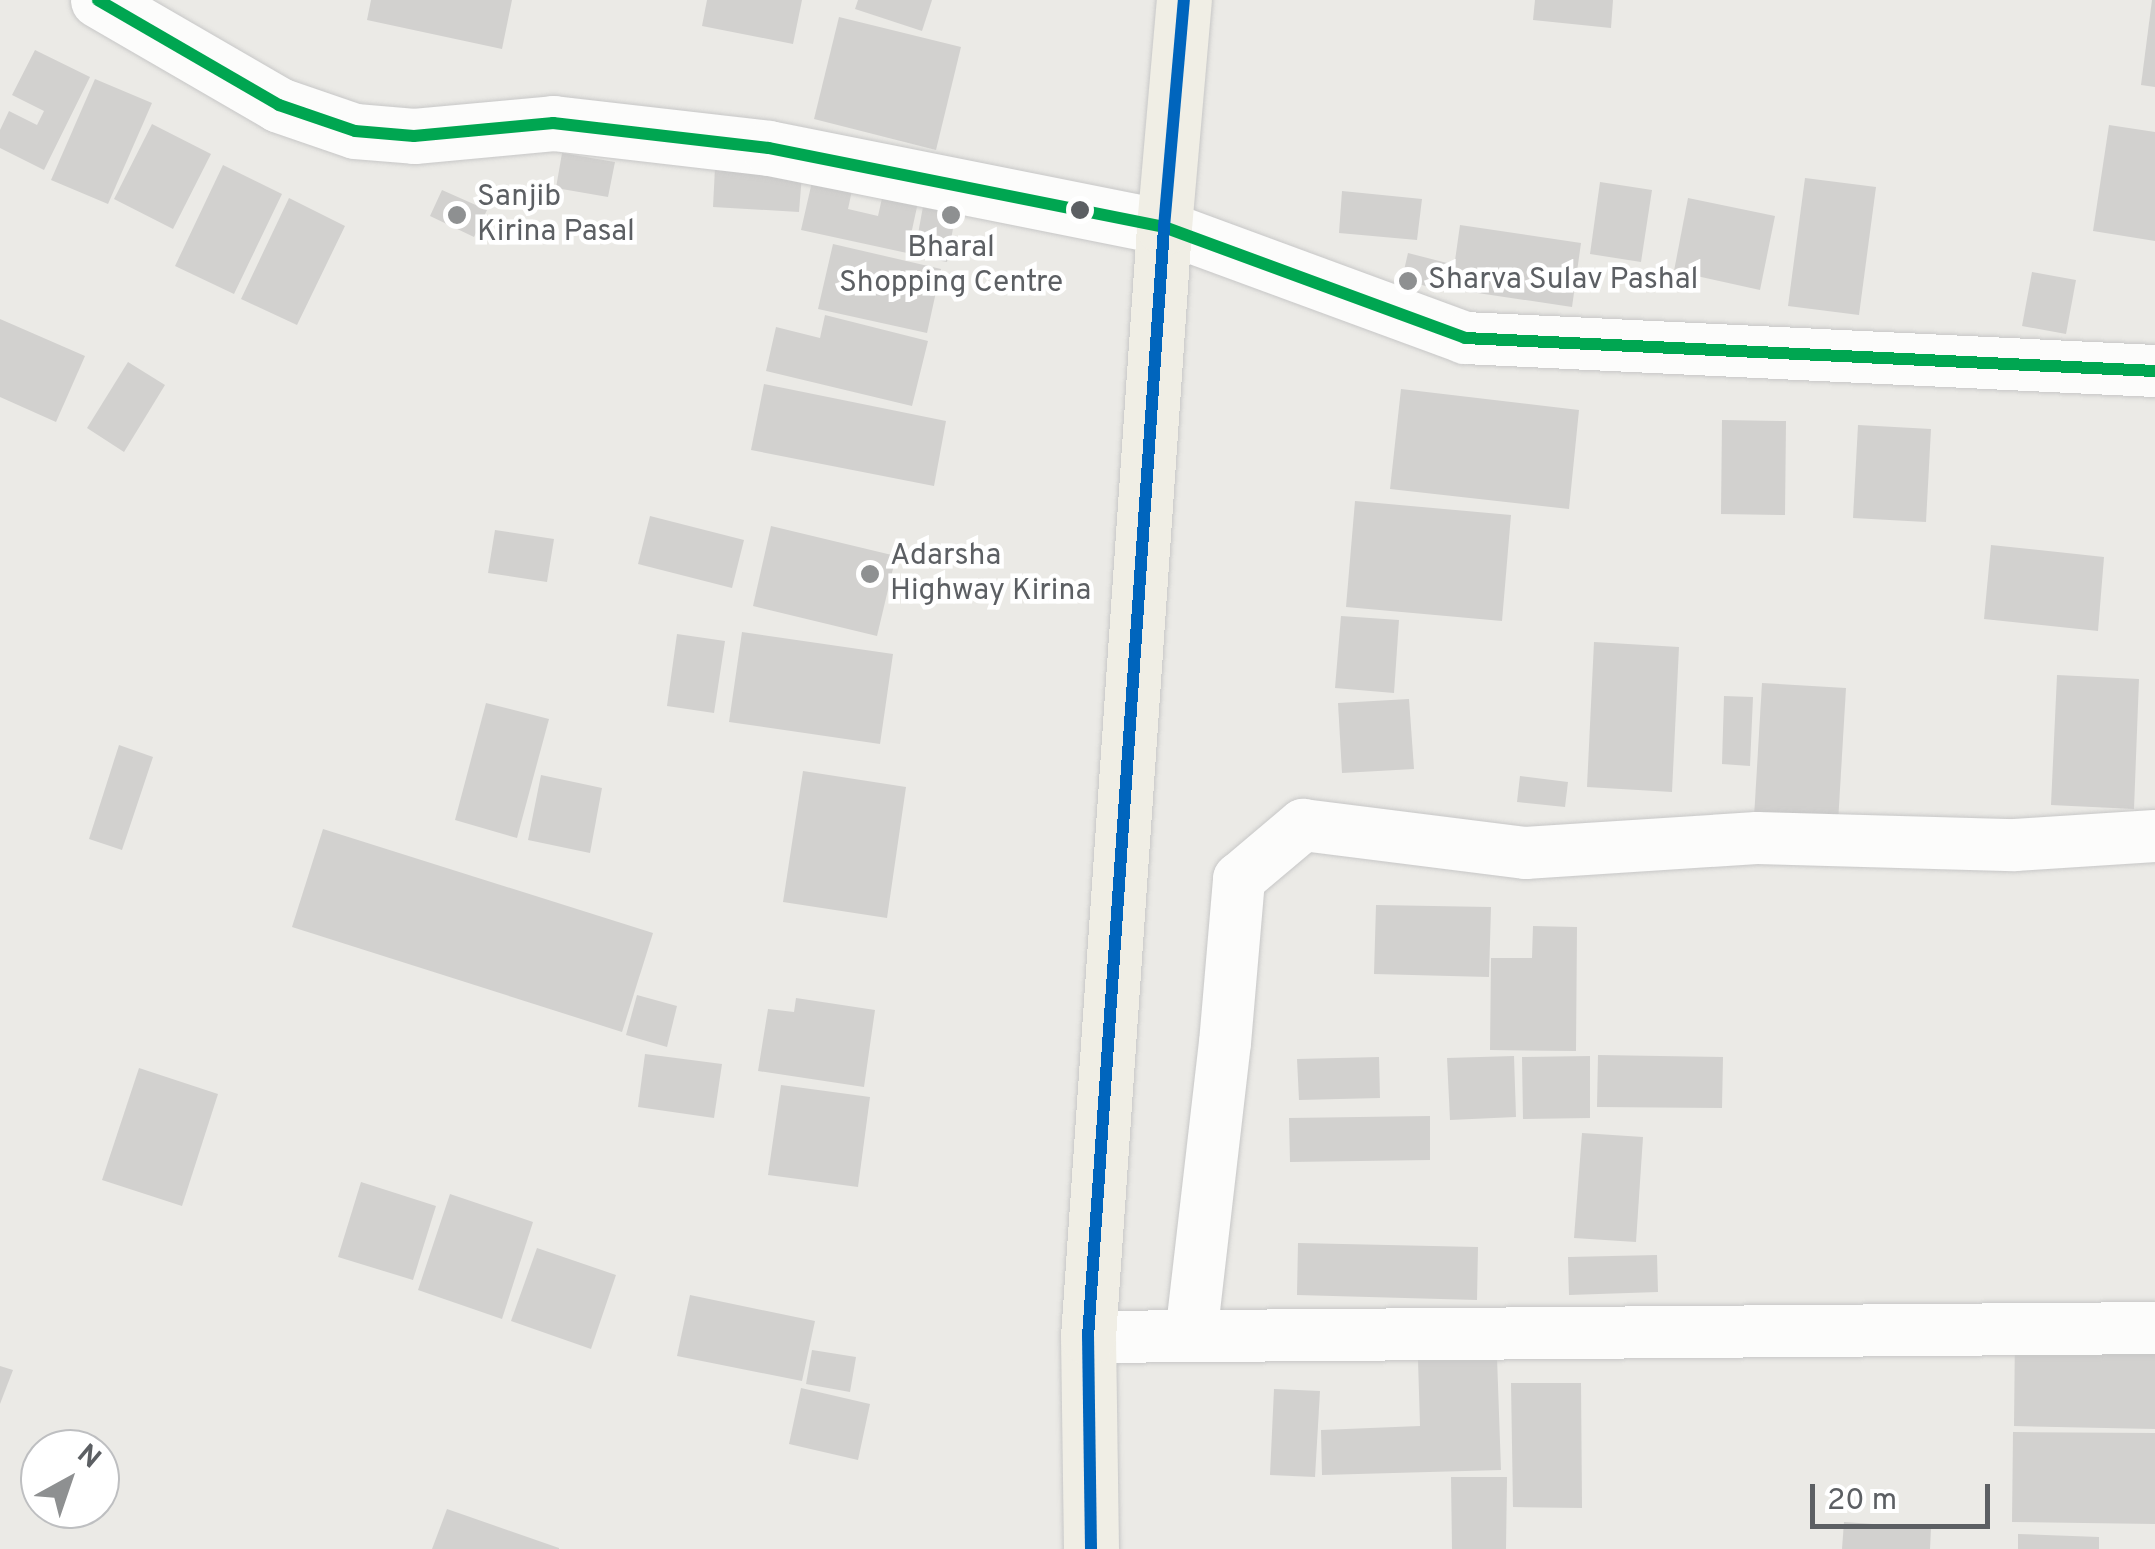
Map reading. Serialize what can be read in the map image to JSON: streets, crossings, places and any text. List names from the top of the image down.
{
  "places": [
    "Sanjib Kirina Pasal",
    "Bharal Shopping Centre",
    "Sharva Sulav Pashal",
    "Adarsha Highway Kirina"
  ],
  "scale_bar": "20 m",
  "north": "top right"
}
